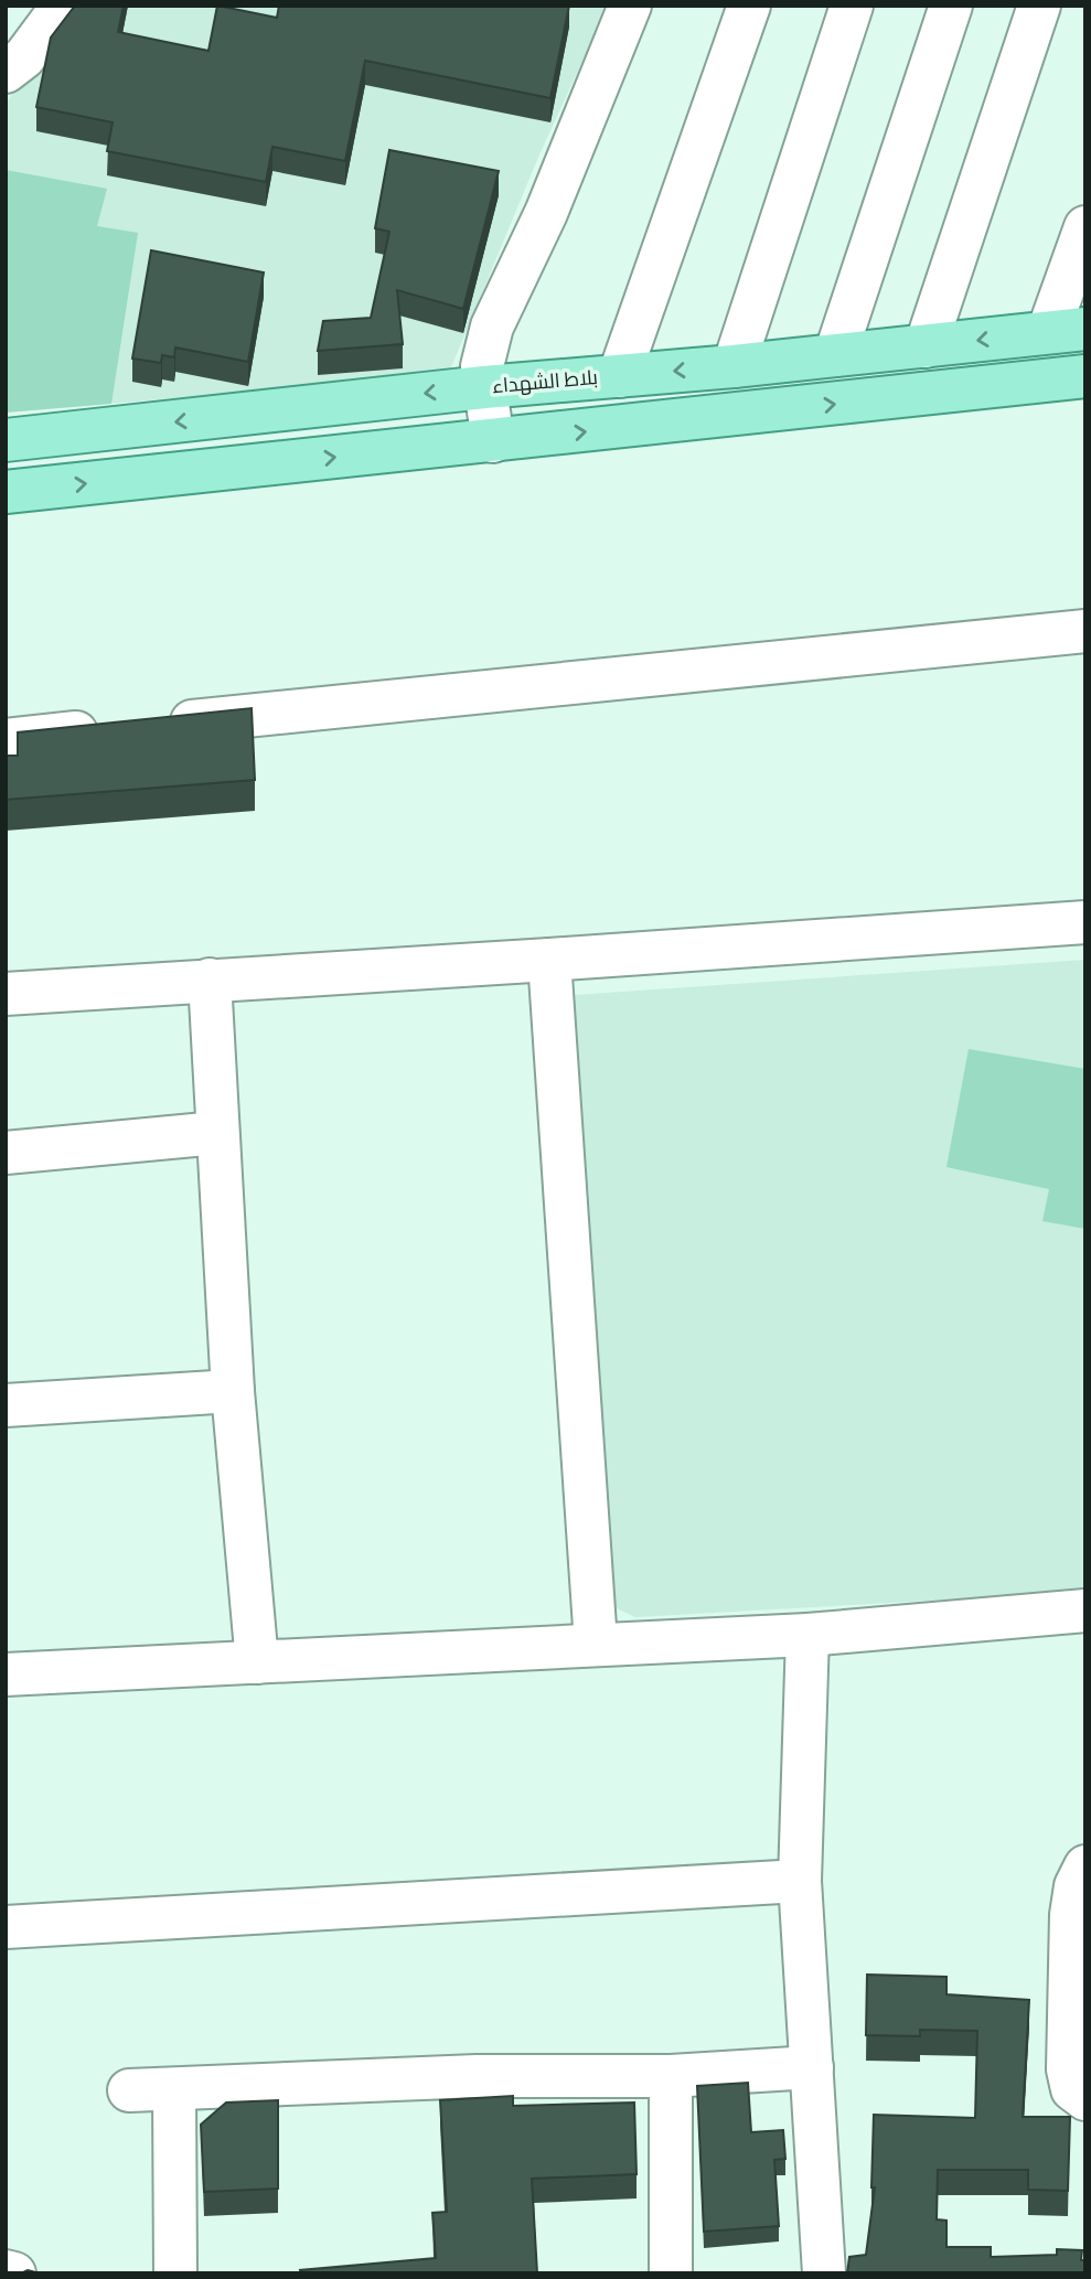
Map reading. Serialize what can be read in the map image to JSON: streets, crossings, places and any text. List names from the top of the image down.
{
  "streets": {
    "main road": ["بلاط الشهداء"]
  }
}
